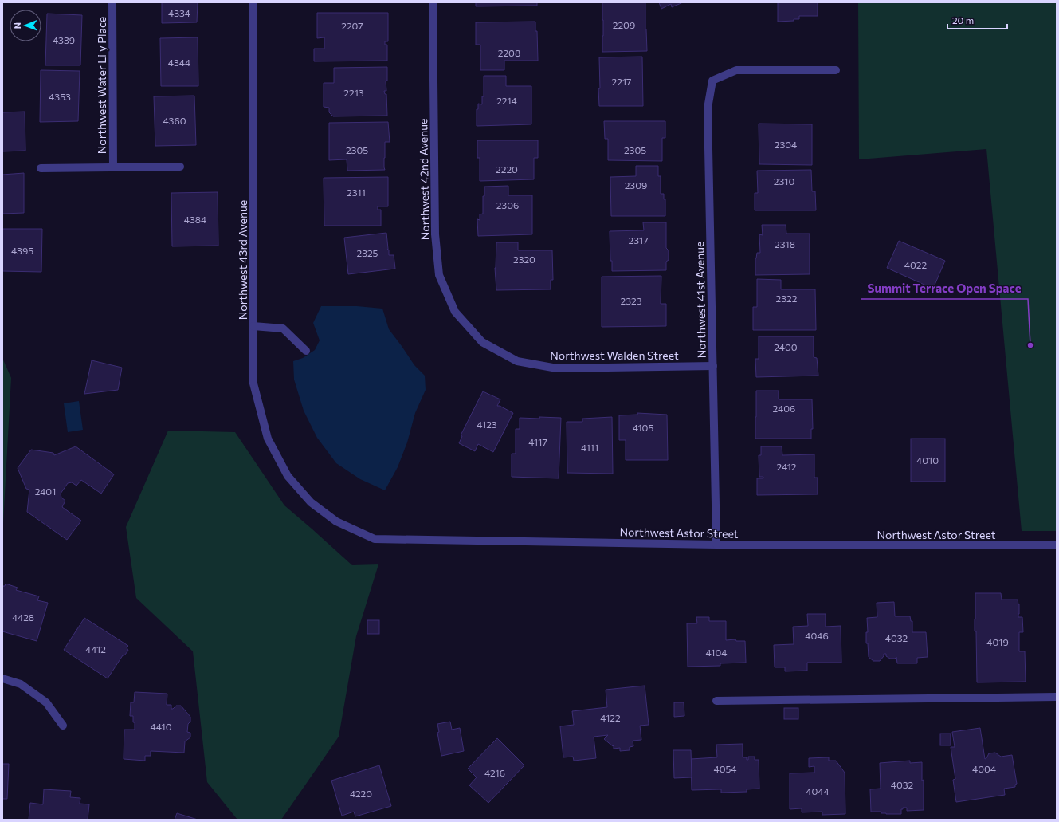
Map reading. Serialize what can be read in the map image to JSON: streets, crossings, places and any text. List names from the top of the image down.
{
  "streets": {
    "street": [
      "Northwest Water Lily Place",
      "Northwest 42nd Avenue",
      "Northwest 43rd Avenue",
      "Northwest 41st Avenue",
      "Northwest Walden Street",
      "Northwest Astor Street"
    ]
  },
  "crossings": [
    ["Northwest 42nd Avenue", "Northwest Walden Street"],
    ["Northwest 43rd Avenue", "Northwest Astor Street"],
    ["Northwest 41st Avenue", "Northwest Walden Street"],
    ["Northwest 41st Avenue", "Northwest Astor Street"]
  ],
  "places": ["Summit Terrace Open Space"],
  "house_numbers": [
    "4334",
    "2209",
    "2207",
    "4339",
    "2208",
    "4344",
    "2217",
    "2213",
    "4353",
    "2214",
    "4360",
    "2304",
    "2305",
    "2305",
    "2220",
    "2310",
    "2309",
    "2311",
    "2306",
    "4384",
    "2317",
    "2318",
    "4395",
    "2325",
    "2320",
    "4022",
    "2322",
    "2323",
    "2400",
    "2406",
    "4123",
    "4105",
    "4117",
    "4111",
    "4010",
    "2412",
    "2401",
    "4428",
    "4046",
    "4032",
    "4019",
    "4412",
    "4104",
    "4122",
    "4410",
    "4054",
    "4004",
    "4216",
    "4032",
    "4044",
    "4220"
  ],
  "scale_bar": "20 m",
  "north": "left"
}
